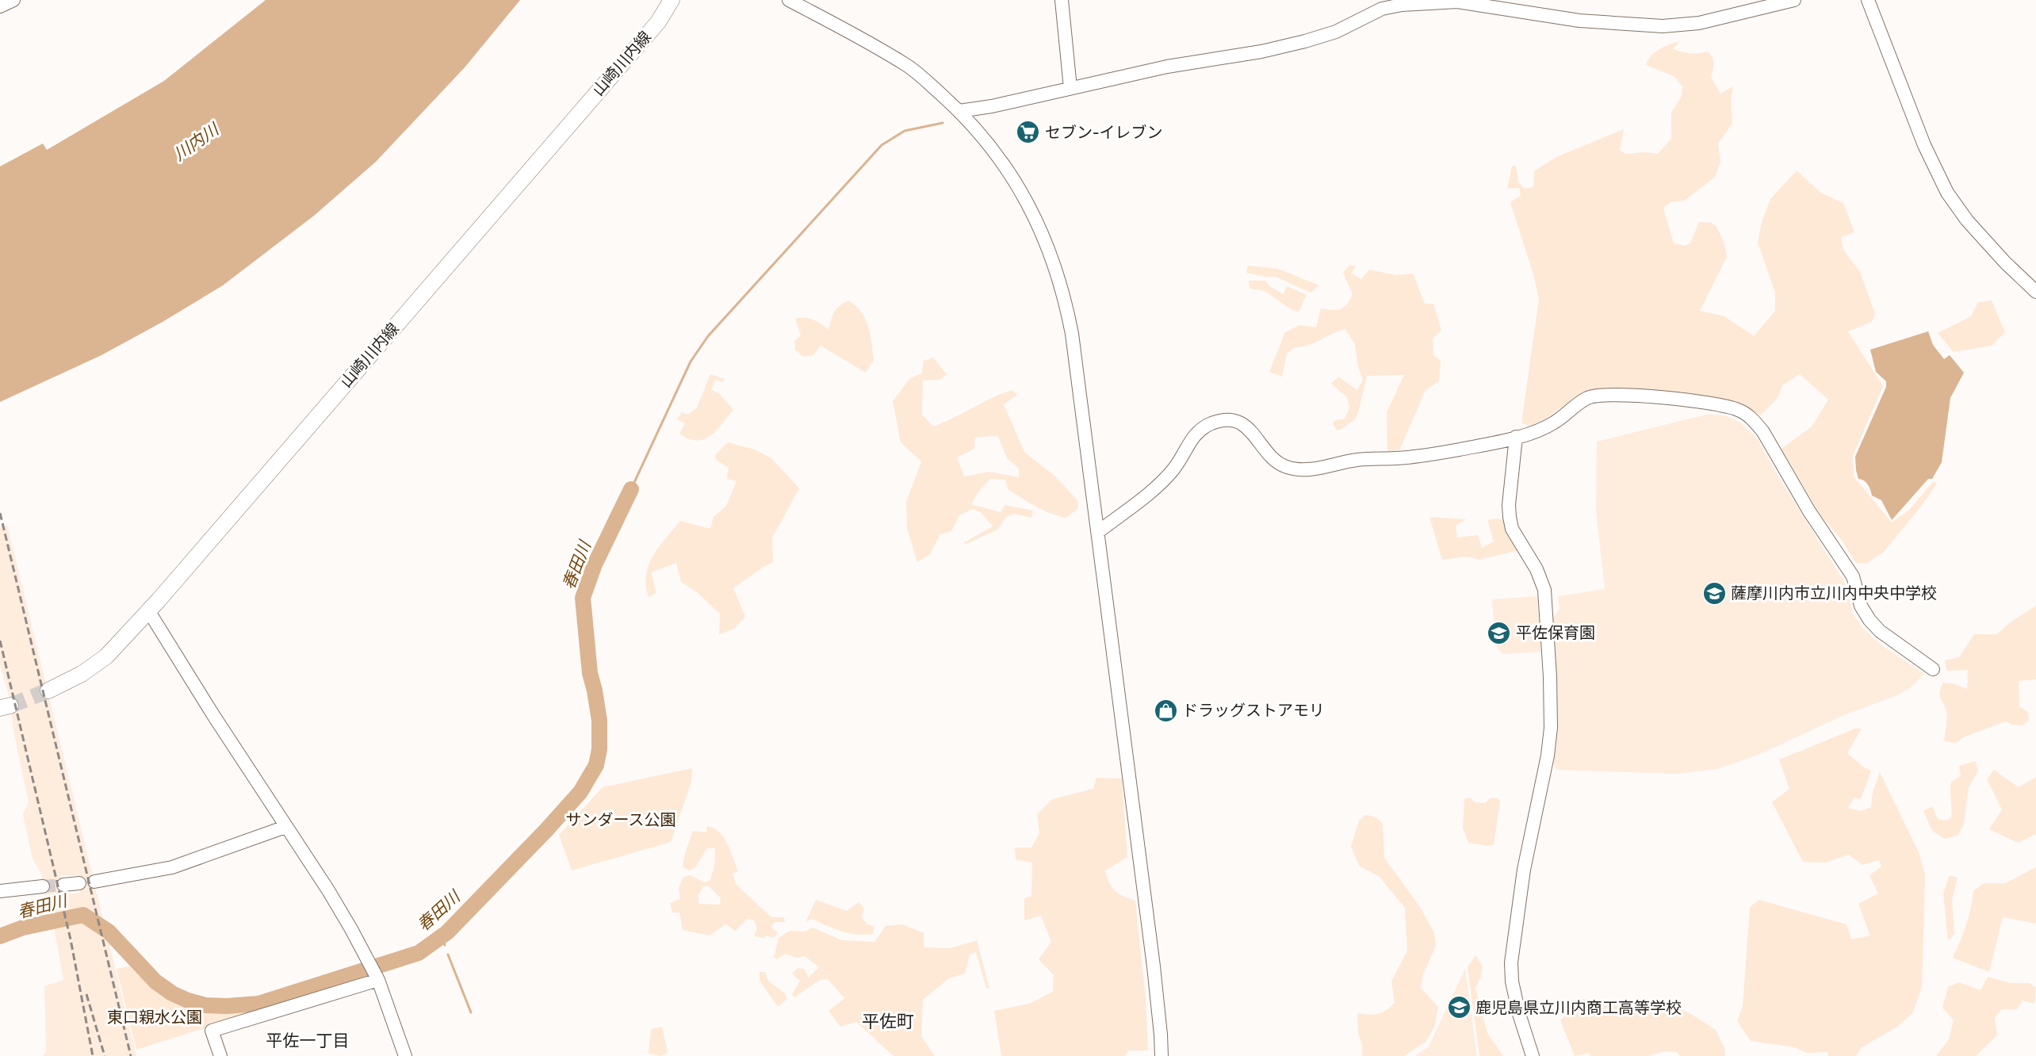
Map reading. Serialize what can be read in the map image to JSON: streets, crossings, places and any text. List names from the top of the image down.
{
  "streets": {
    "main road": ["山崎川内線"]
  },
  "districts": ["平佐町", "平佐一丁目"],
  "water": ["川内川", "春田川"],
  "parks": ["サンダース公園", "東口親水公園"],
  "places": {
    "supermarket": ["セブン-イレブン"],
    "school or university": ["薩摩川内市立川内中央中学校", "平佐保育園", "鹿児島県立川内商工高等学校"],
    "shop": ["ドラッグストアモリ"]
  }
}
